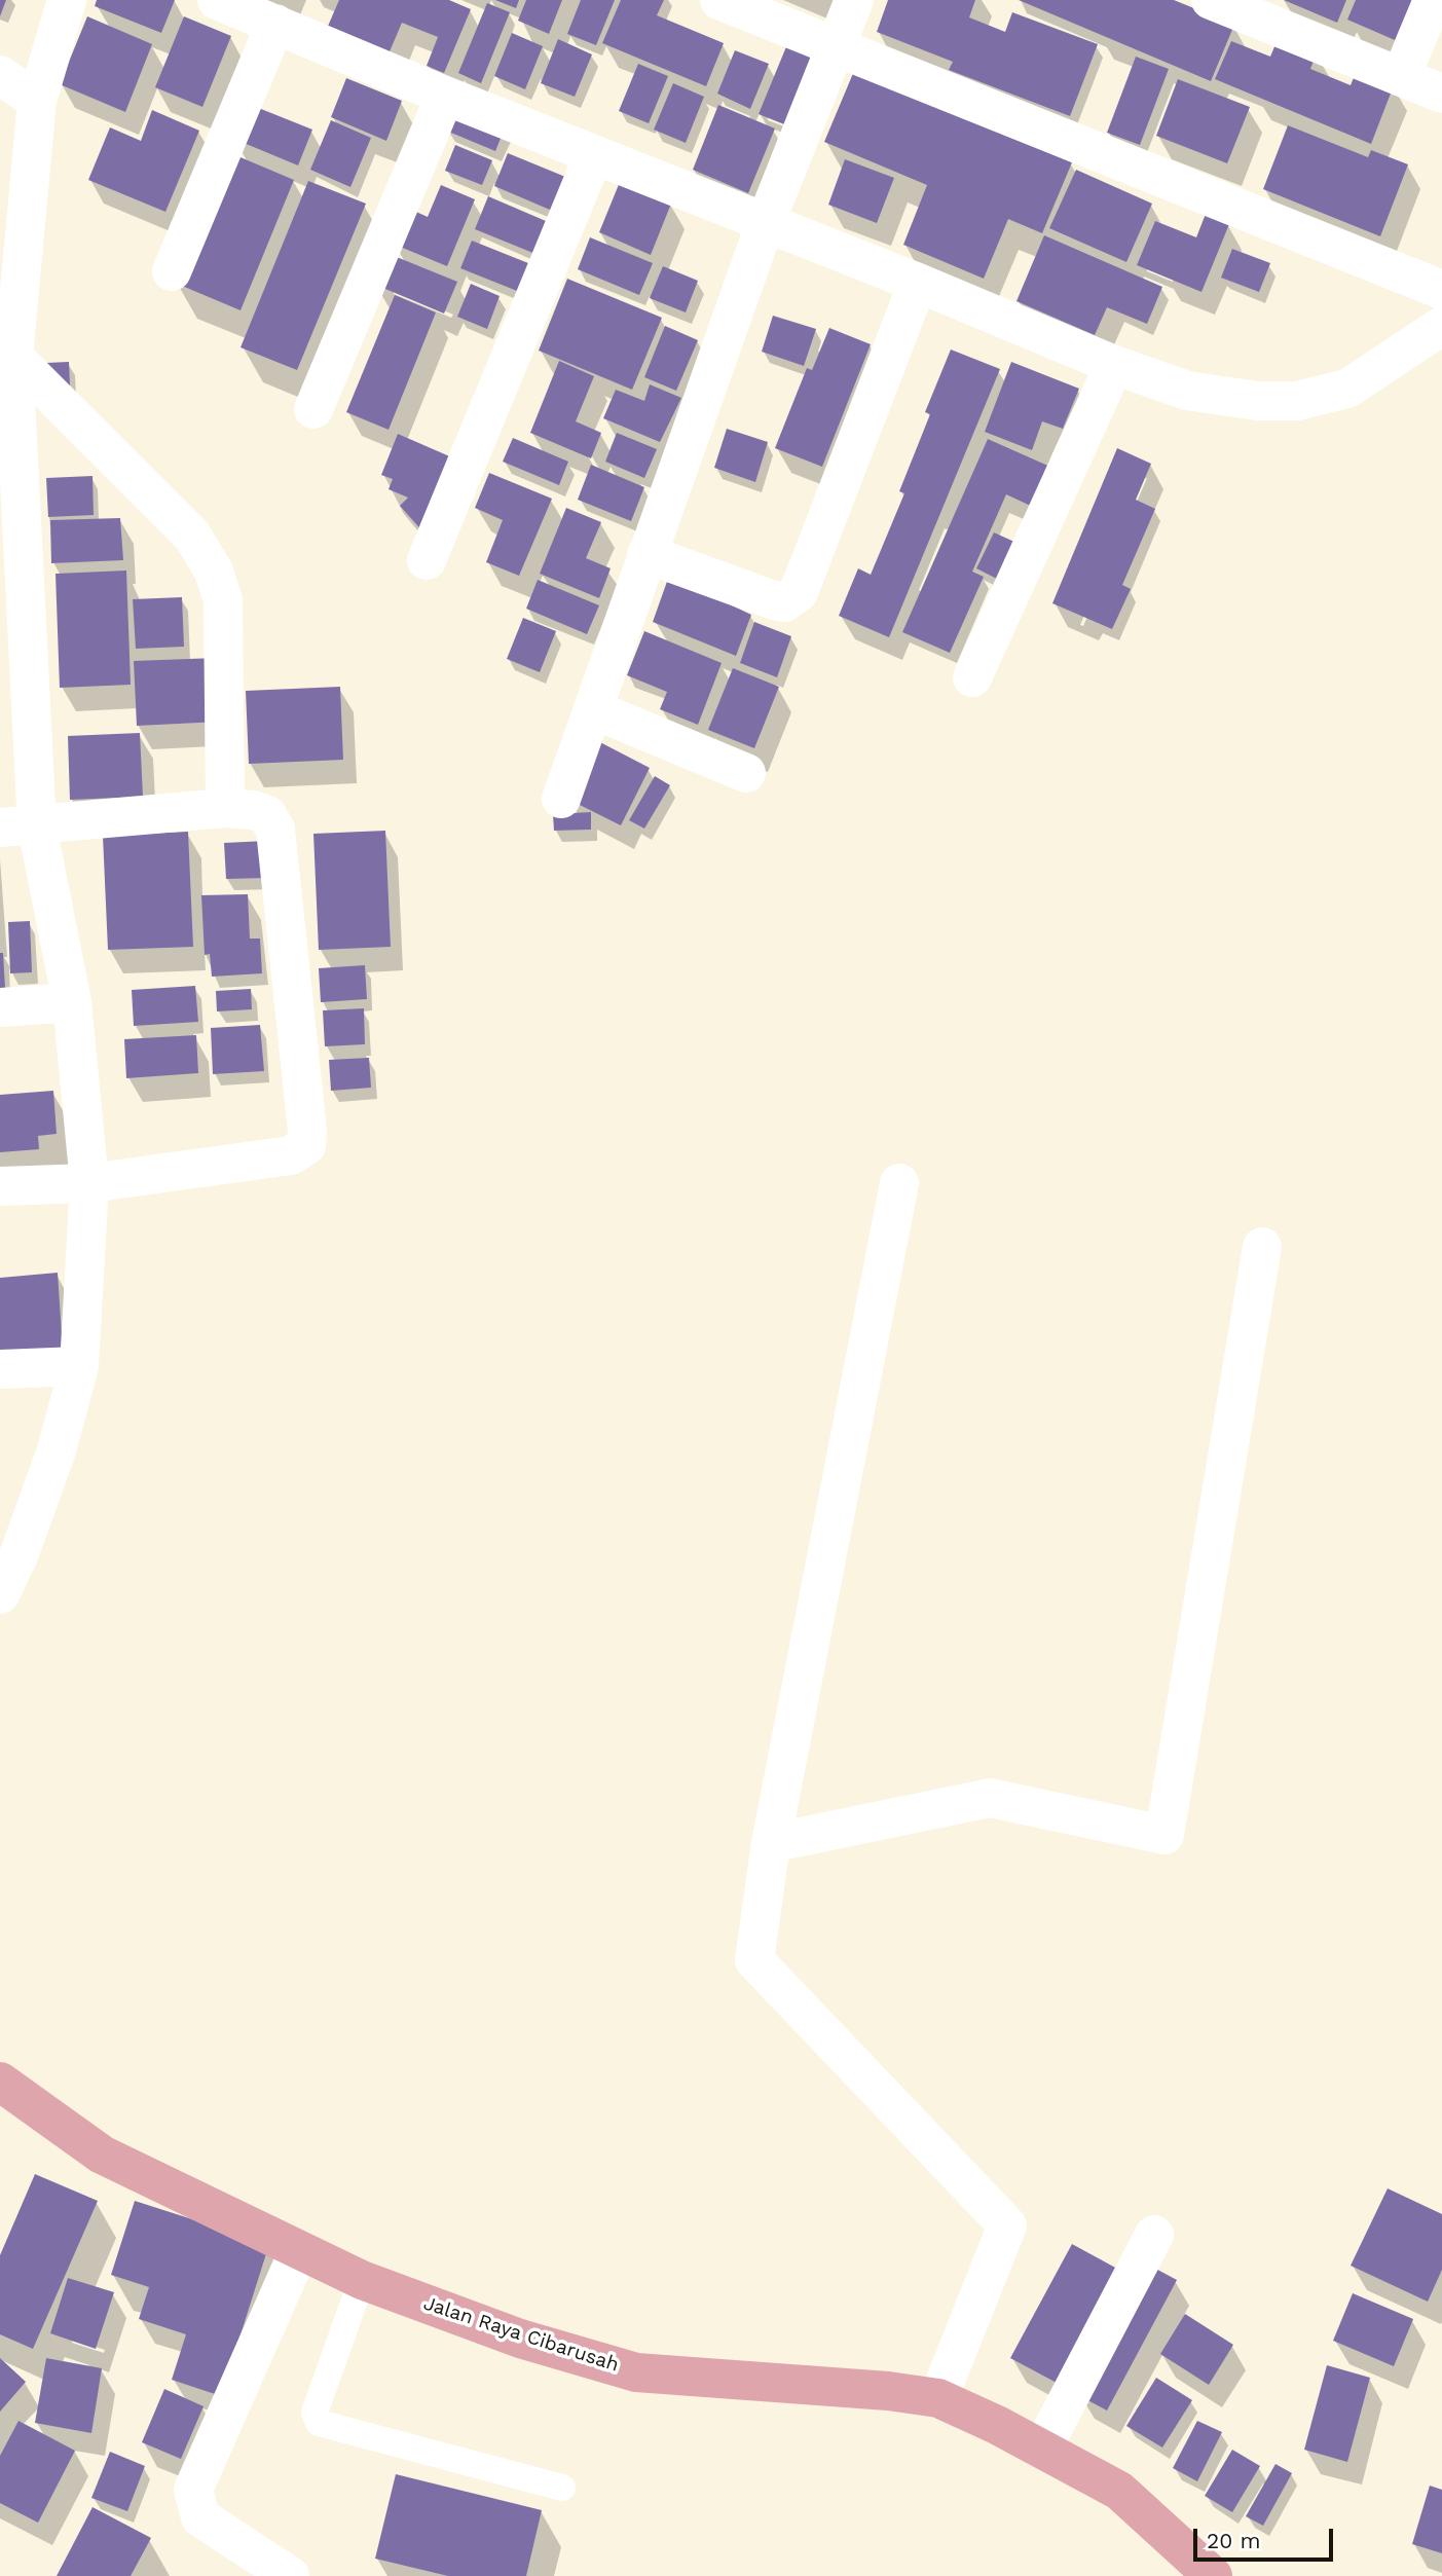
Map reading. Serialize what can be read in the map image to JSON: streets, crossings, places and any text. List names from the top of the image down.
{
  "streets": {
    "main road": ["Jalan Raya Cibarusah"]
  },
  "scale_bar": "20 m"
}
